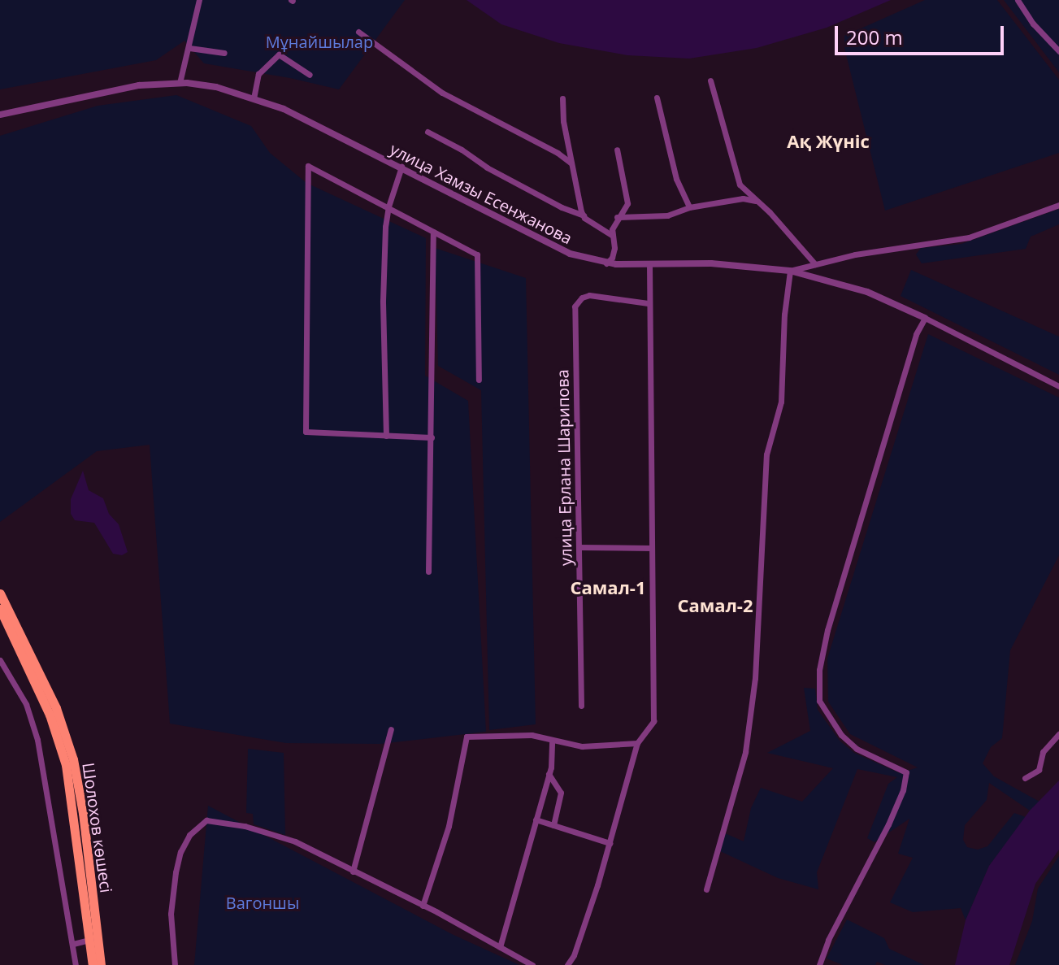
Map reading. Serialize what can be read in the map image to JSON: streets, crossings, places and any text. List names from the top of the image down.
{
  "streets": {
    "highway": ["Шолохов көшесі"],
    "street": ["улица Хамзы Есенжанова", "улица Ерлана Шарипова"]
  },
  "districts": ["Ақ Жүніс", "Самал-1", "Самал-2"],
  "parks": ["Мұнайшылар", "Вагоншы"],
  "scale_bar": "200 m"
}
